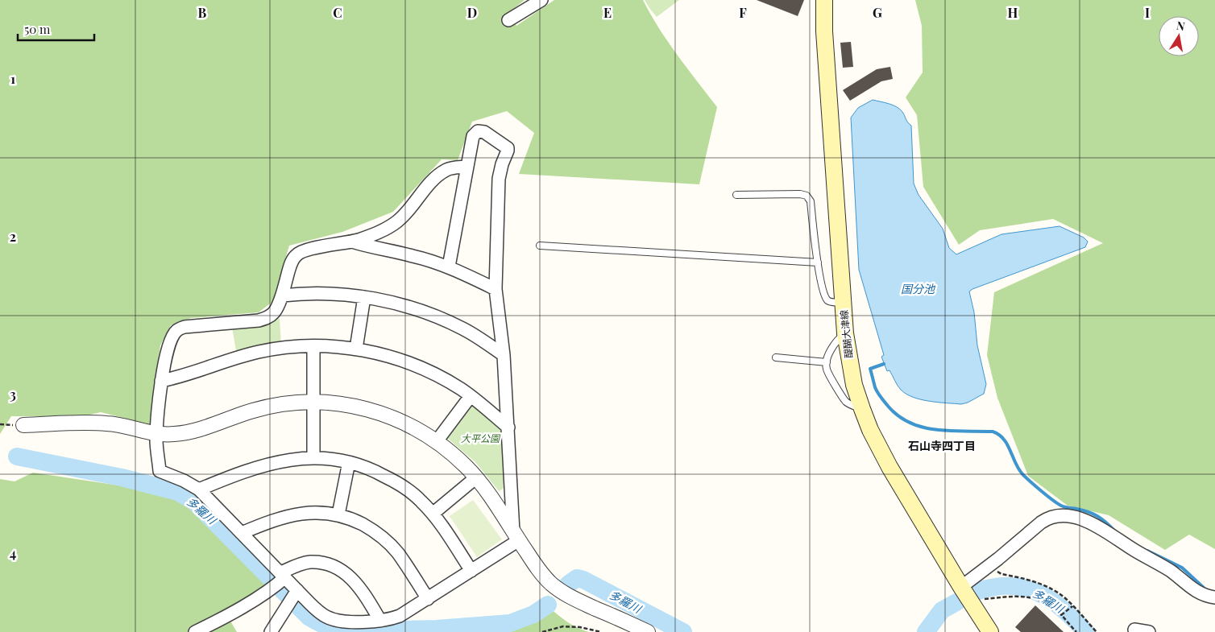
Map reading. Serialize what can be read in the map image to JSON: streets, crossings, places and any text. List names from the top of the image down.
{
  "streets": {
    "main road": ["醍醐大津線"]
  },
  "districts": ["石山寺四丁目"],
  "water": ["国分池", "多羅川"],
  "parks": ["大平公園"],
  "scale_bar": "50 m",
  "north": "top",
  "grid": {
    "columns": [
      "B",
      "C",
      "D",
      "E",
      "F",
      "G",
      "H",
      "I"
    ],
    "rows": [
      "1",
      "2",
      "3",
      "4"
    ]
  }
}
